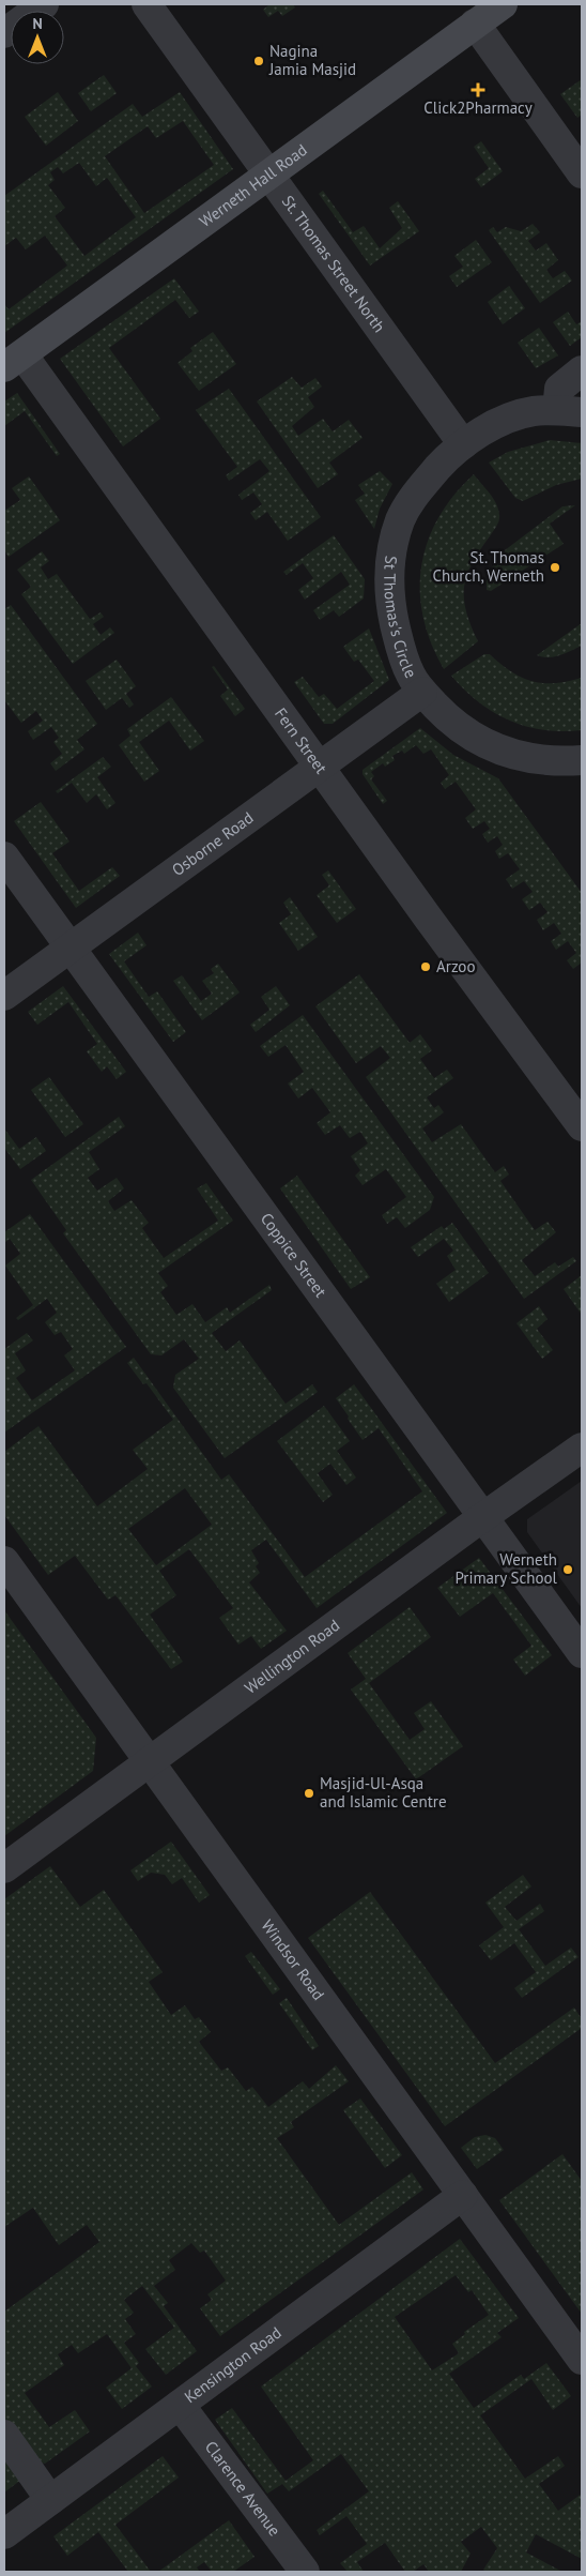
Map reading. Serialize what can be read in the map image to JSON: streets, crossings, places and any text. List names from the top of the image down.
{
  "streets": {
    "street": [
      "Werneth Hall Road",
      "St. Thomas Street North",
      "St Thomas's Circle",
      "Fern Street",
      "Osborne Road",
      "Coppice Street",
      "Wellington Road",
      "Windsor Road",
      "Kensington Road",
      "Clarence Avenue"
    ]
  },
  "crossings": [
    ["Werneth Hall Road", "St. Thomas Street North"],
    ["Werneth Hall Road", "Fern Street"],
    ["St. Thomas Street North", "St Thomas's Circle"],
    ["St Thomas's Circle", "Osborne Road"],
    ["Fern Street", "Osborne Road"],
    ["Osborne Road", "Coppice Street"],
    ["Coppice Street", "Wellington Road"],
    ["Wellington Road", "Windsor Road"],
    ["Windsor Road", "Kensington Road"],
    ["Kensington Road", "Clarence Avenue"]
  ],
  "places": {
    "other": [
      "Nagina Jamia Masjid",
      "St. Thomas Church, Werneth",
      "Arzoo",
      "Werneth Primary School",
      "Masjid-Ul-Asqa and Islamic Centre"
    ],
    "health": ["Click2Pharmacy"]
  },
  "north": "top"
}
